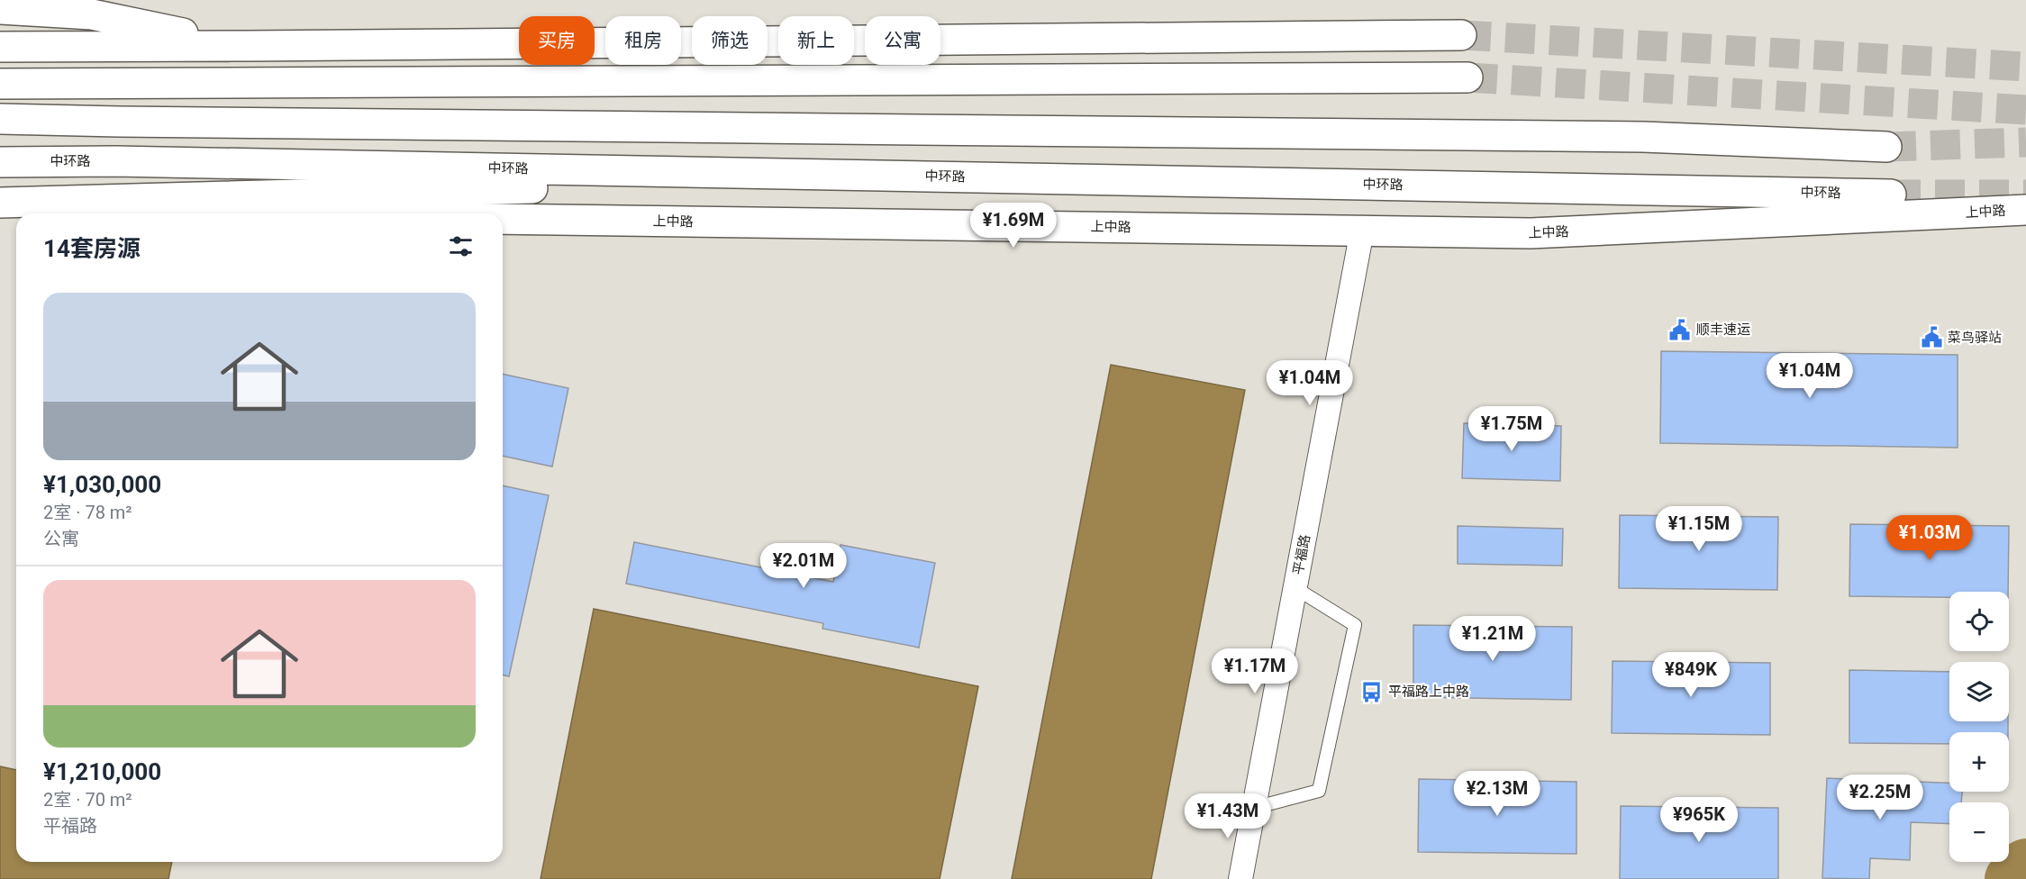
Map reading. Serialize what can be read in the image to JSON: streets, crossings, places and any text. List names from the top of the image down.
{
  "streets": {
    "main road": ["中环路", "上中路"],
    "street": ["平福路"]
  },
  "crossings": [
    ["上中路", "平福路"]
  ],
  "places": {
    "public building": ["顺丰速运", "菜鸟驿站"],
    "bus stop": ["平福路上中路"]
  },
  "page": {
    "chip": [
      "买房",
      "租房",
      "筛选",
      "新上",
      "公寓"
    ],
    "price": [
      "¥1.69M",
      "¥1.04M",
      "¥1.04M",
      "¥1.75M",
      "¥1.15M",
      "¥1.03M",
      "¥2.01M",
      "¥1.21M",
      "¥1.17M",
      "¥849K",
      "¥2.13M",
      "¥2.25M",
      "¥1.43M",
      "¥965K"
    ],
    "heading": "14套房源",
    "list": [
      {
        "name": "¥1,030,000",
        "note": "2室 · 78 m² · 公寓"
      },
      {
        "name": "¥1,210,000",
        "note": "2室 · 70 m² · 平福路"
      }
    ],
    "map_buttons": ["+", "−"]
  }
}
